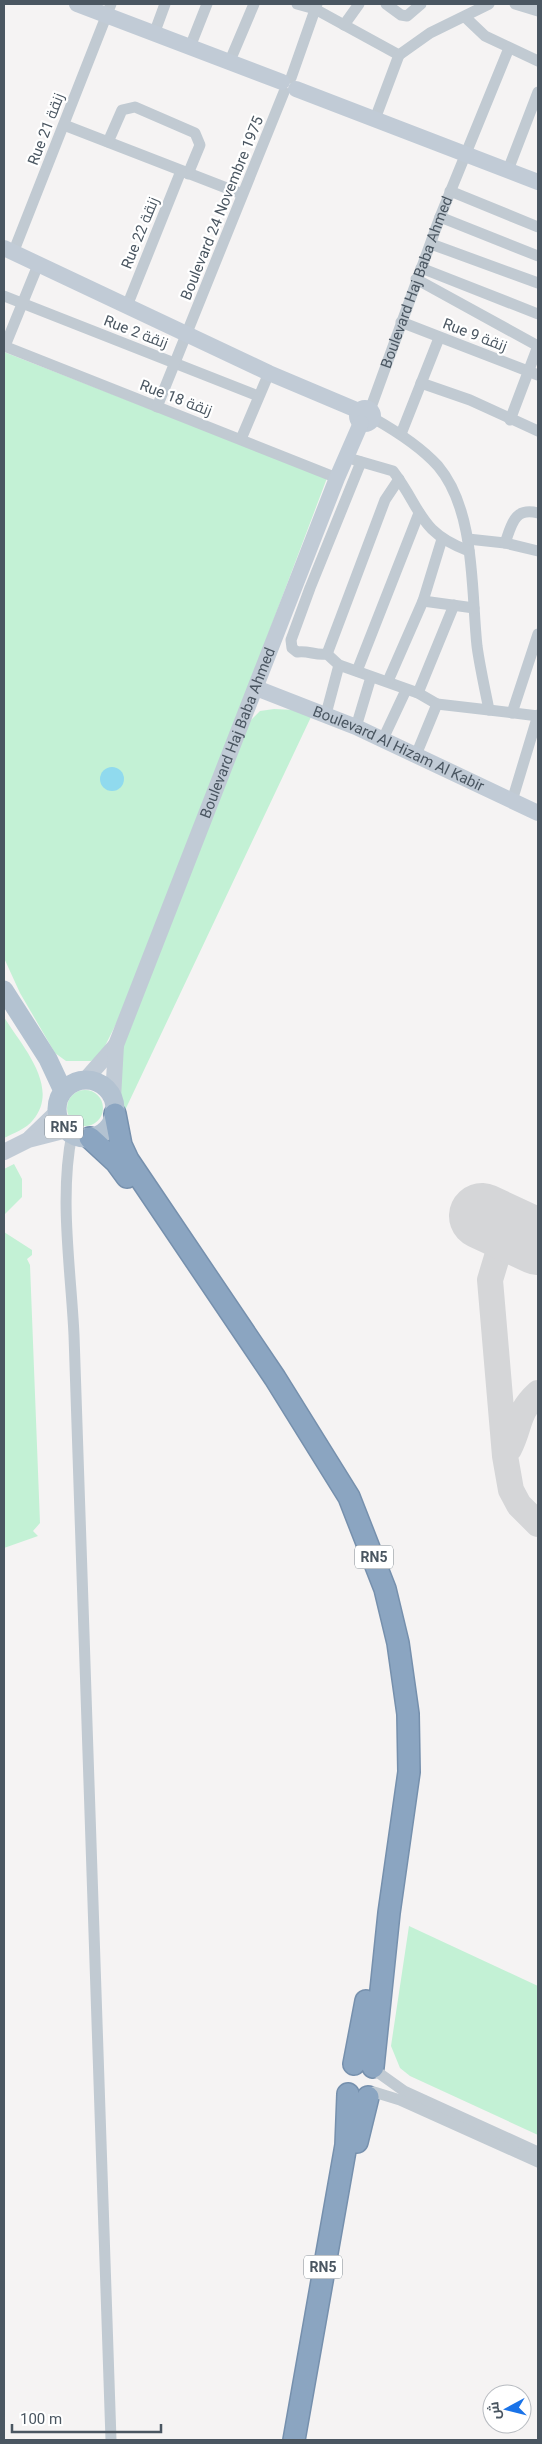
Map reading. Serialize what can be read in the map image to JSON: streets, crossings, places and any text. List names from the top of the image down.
{
  "streets": {
    "highway": ["RN5"],
    "street": [
      "Rue 21 زنقة",
      "Boulevard 24 Novembre 1975",
      "Rue 22 زنقة",
      "Boulevard Haj Baba Ahmed",
      "Rue 2 زنقة",
      "Rue 9 زنقة",
      "Rue 18 زنقة",
      "Boulevard Al Hizam Al Kabir"
    ]
  },
  "crossings": [
    ["Boulevard 24 Novembre 1975", "Rue 2 زنقة"],
    ["Boulevard 24 Novembre 1975", "Rue 18 زنقة"],
    ["Boulevard Haj Baba Ahmed", "Rue 9 زنقة"],
    ["Boulevard Haj Baba Ahmed", "Rue 18 زنقة"],
    ["Boulevard Haj Baba Ahmed", "Boulevard Al Hizam Al Kabir"]
  ],
  "scale_bar": "100 m",
  "north": "left"
}
